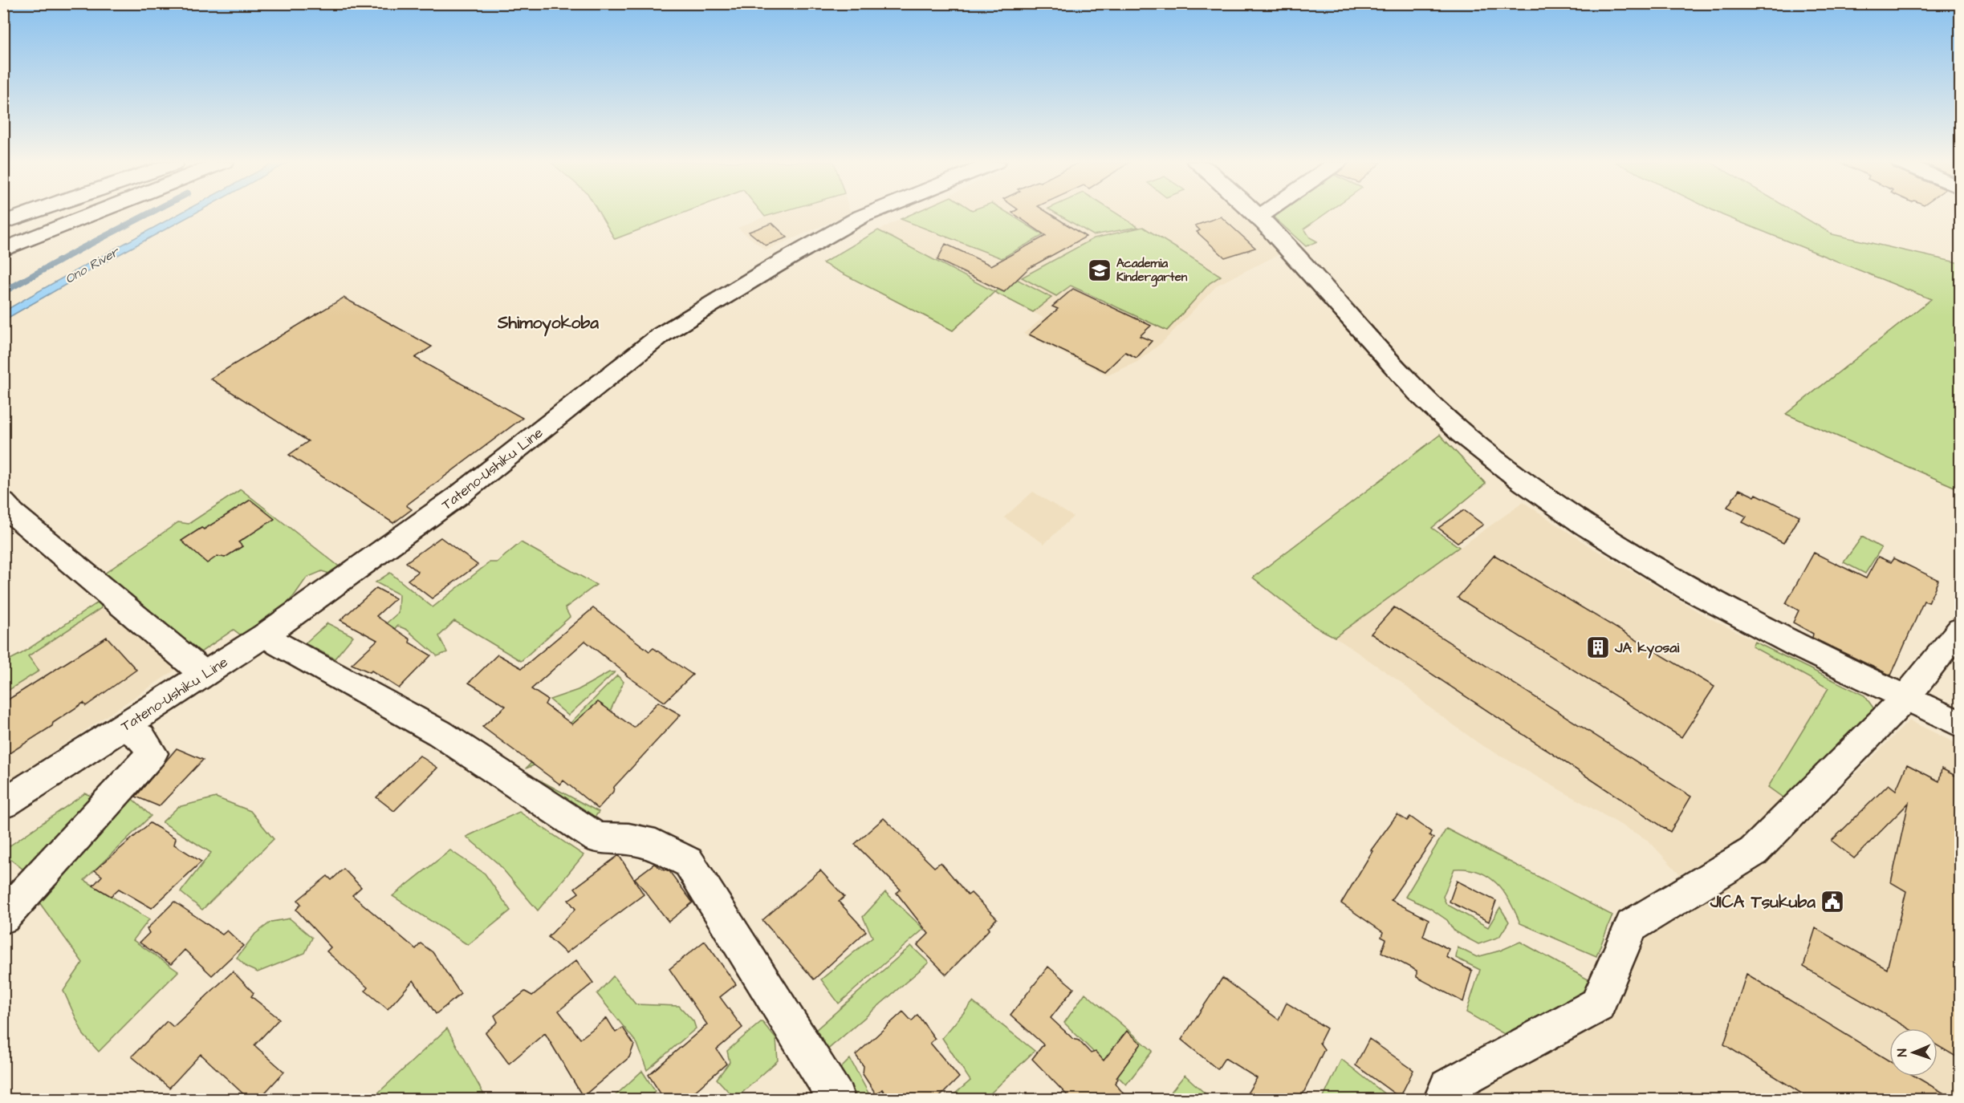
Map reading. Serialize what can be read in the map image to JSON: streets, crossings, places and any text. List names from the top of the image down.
{
  "streets": {
    "main road": ["Tateno-Ushiku Line"]
  },
  "districts": ["Shimoyokoba"],
  "water": ["Ono River"],
  "places": {
    "school or university": ["Academia Kindergarten"],
    "building": ["JA kyosai"],
    "public building": ["JICA Tsukuba"]
  },
  "north": "left"
}
